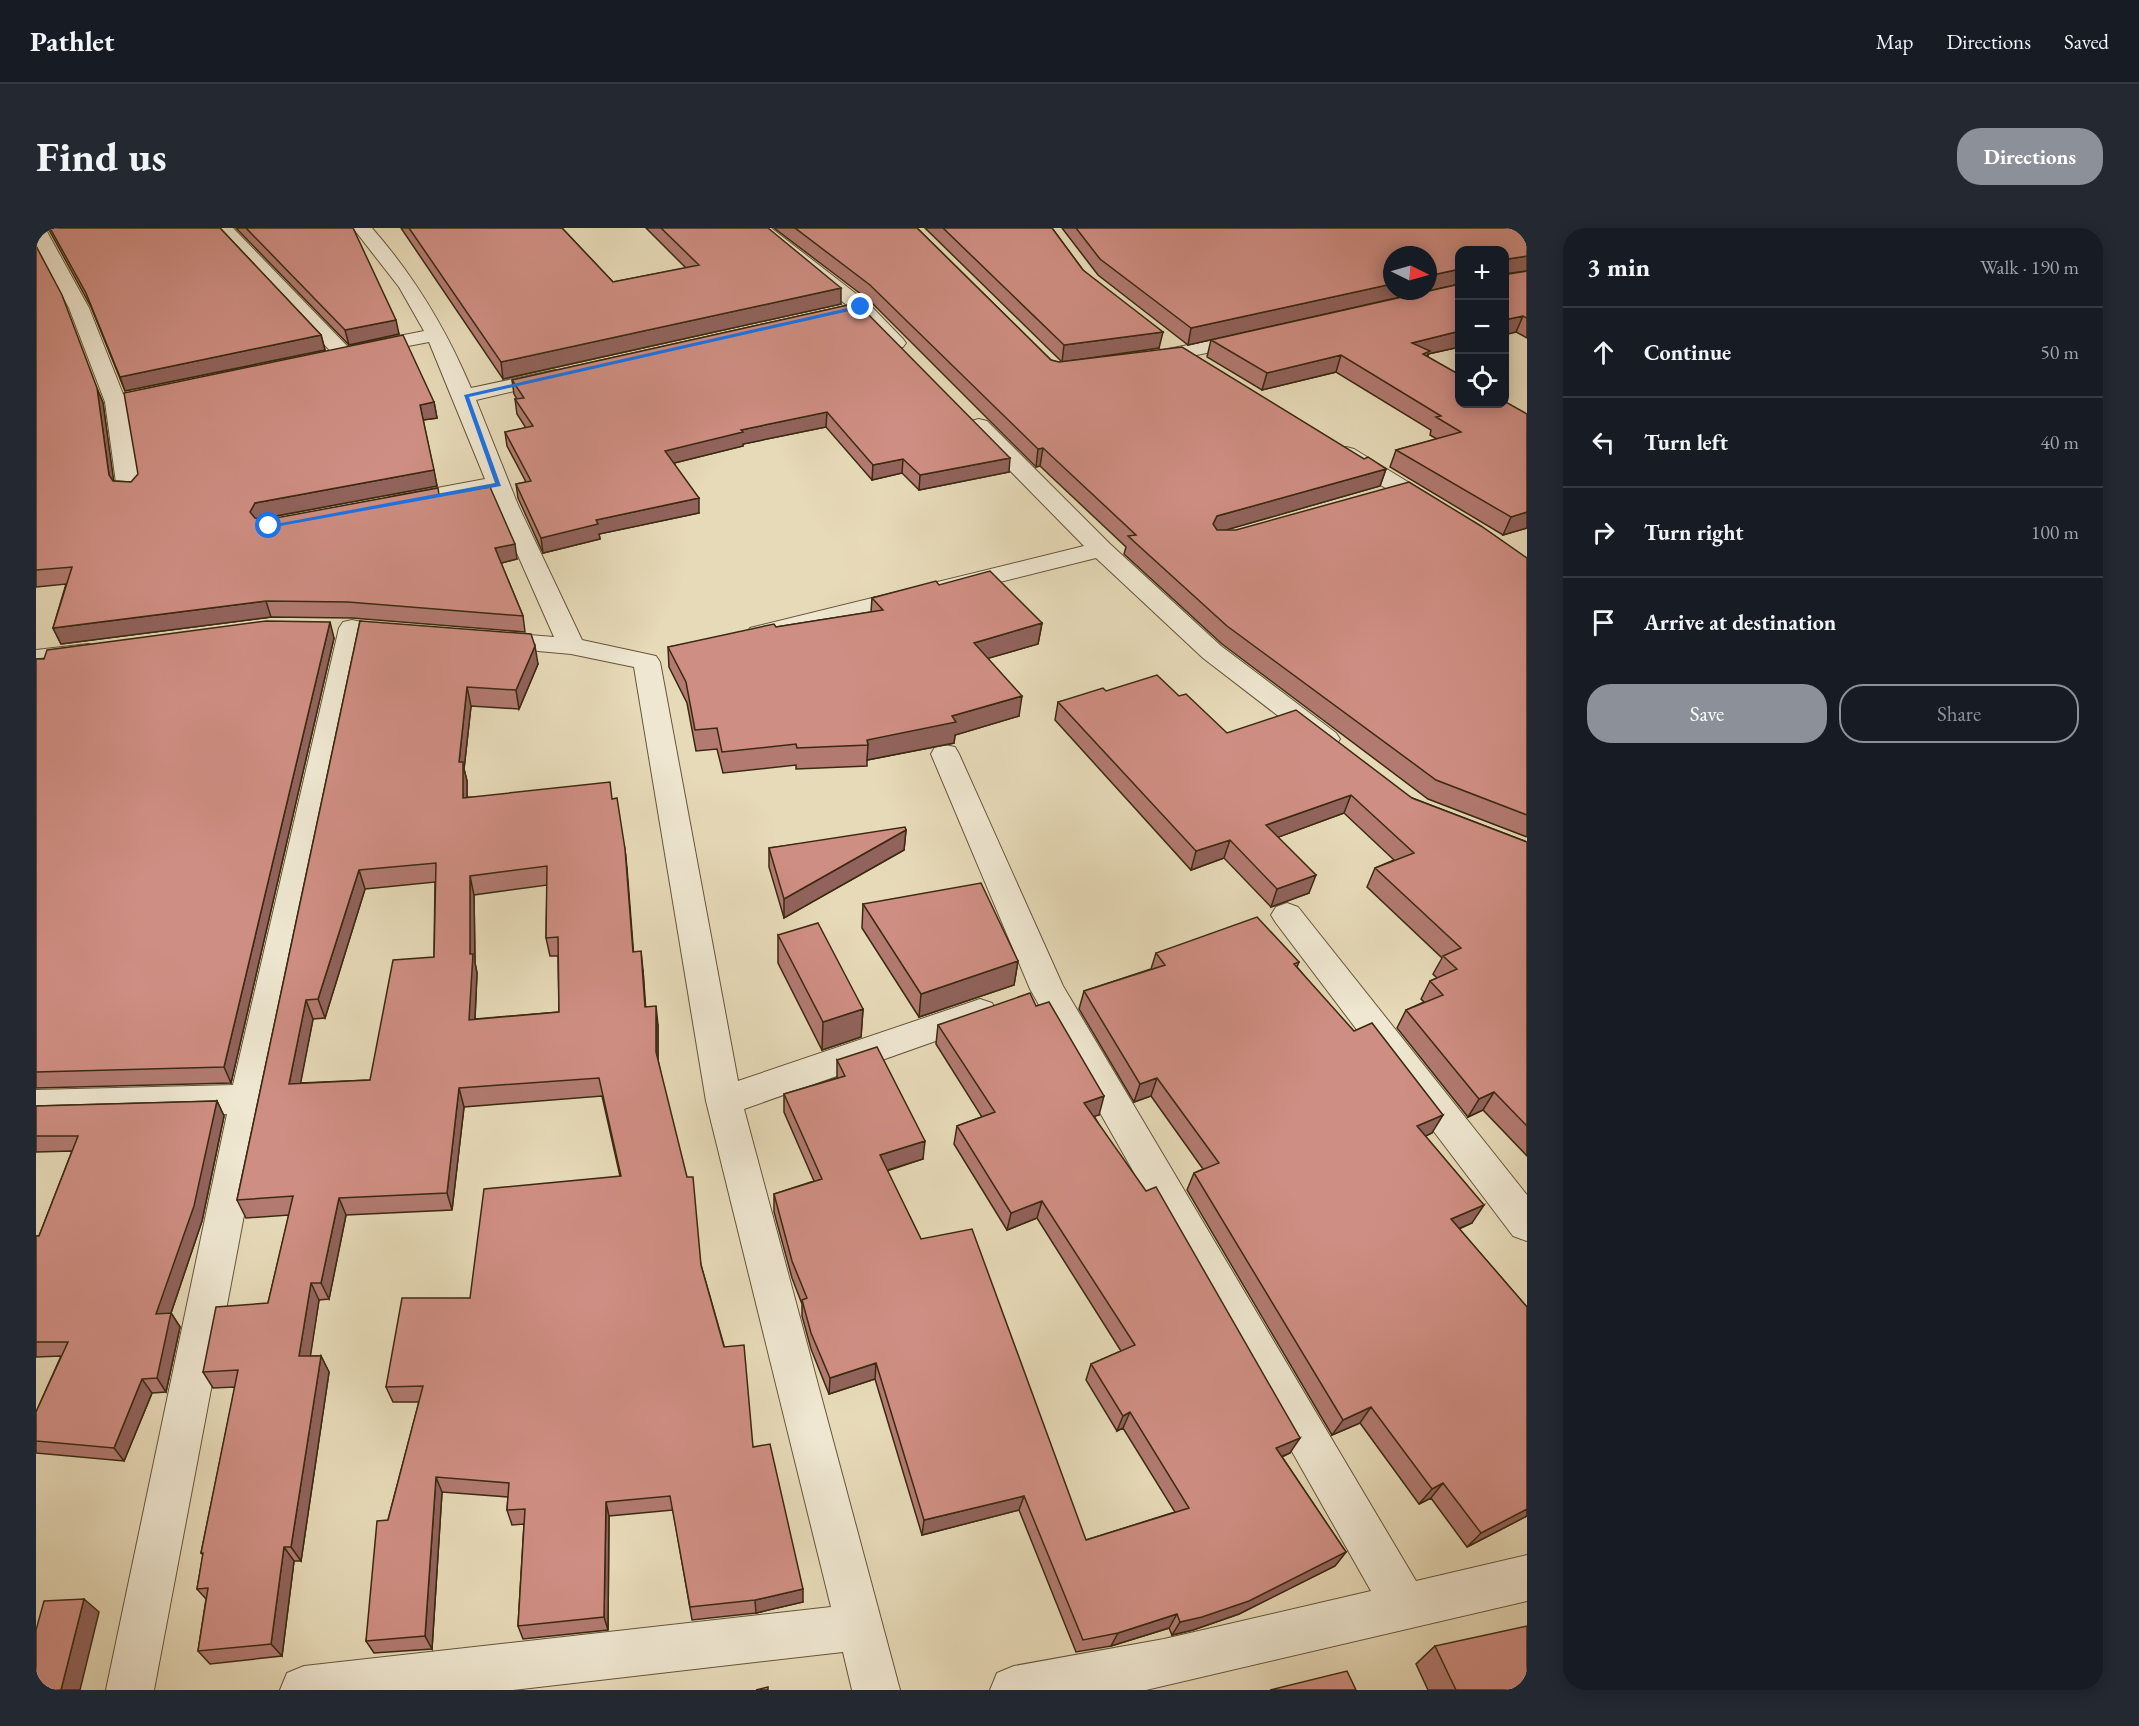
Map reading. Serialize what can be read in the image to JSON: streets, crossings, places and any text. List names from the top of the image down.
{
  "north": "right",
  "page": {
    "header": "Pathlet",
    "nav": ["Map", "Directions", "Saved"],
    "buttons": [
      "Directions",
      ["Save", "Share"]
    ],
    "title": "Find us",
    "heading": ["3 min", "Walk · 190 m"],
    "map_buttons": ["+", "−"],
    "list": [
      ["Continue", "50 m"],
      ["Turn left", "40 m"],
      ["Turn right", "100 m"],
      "Arrive at destination"
    ]
  }
}
